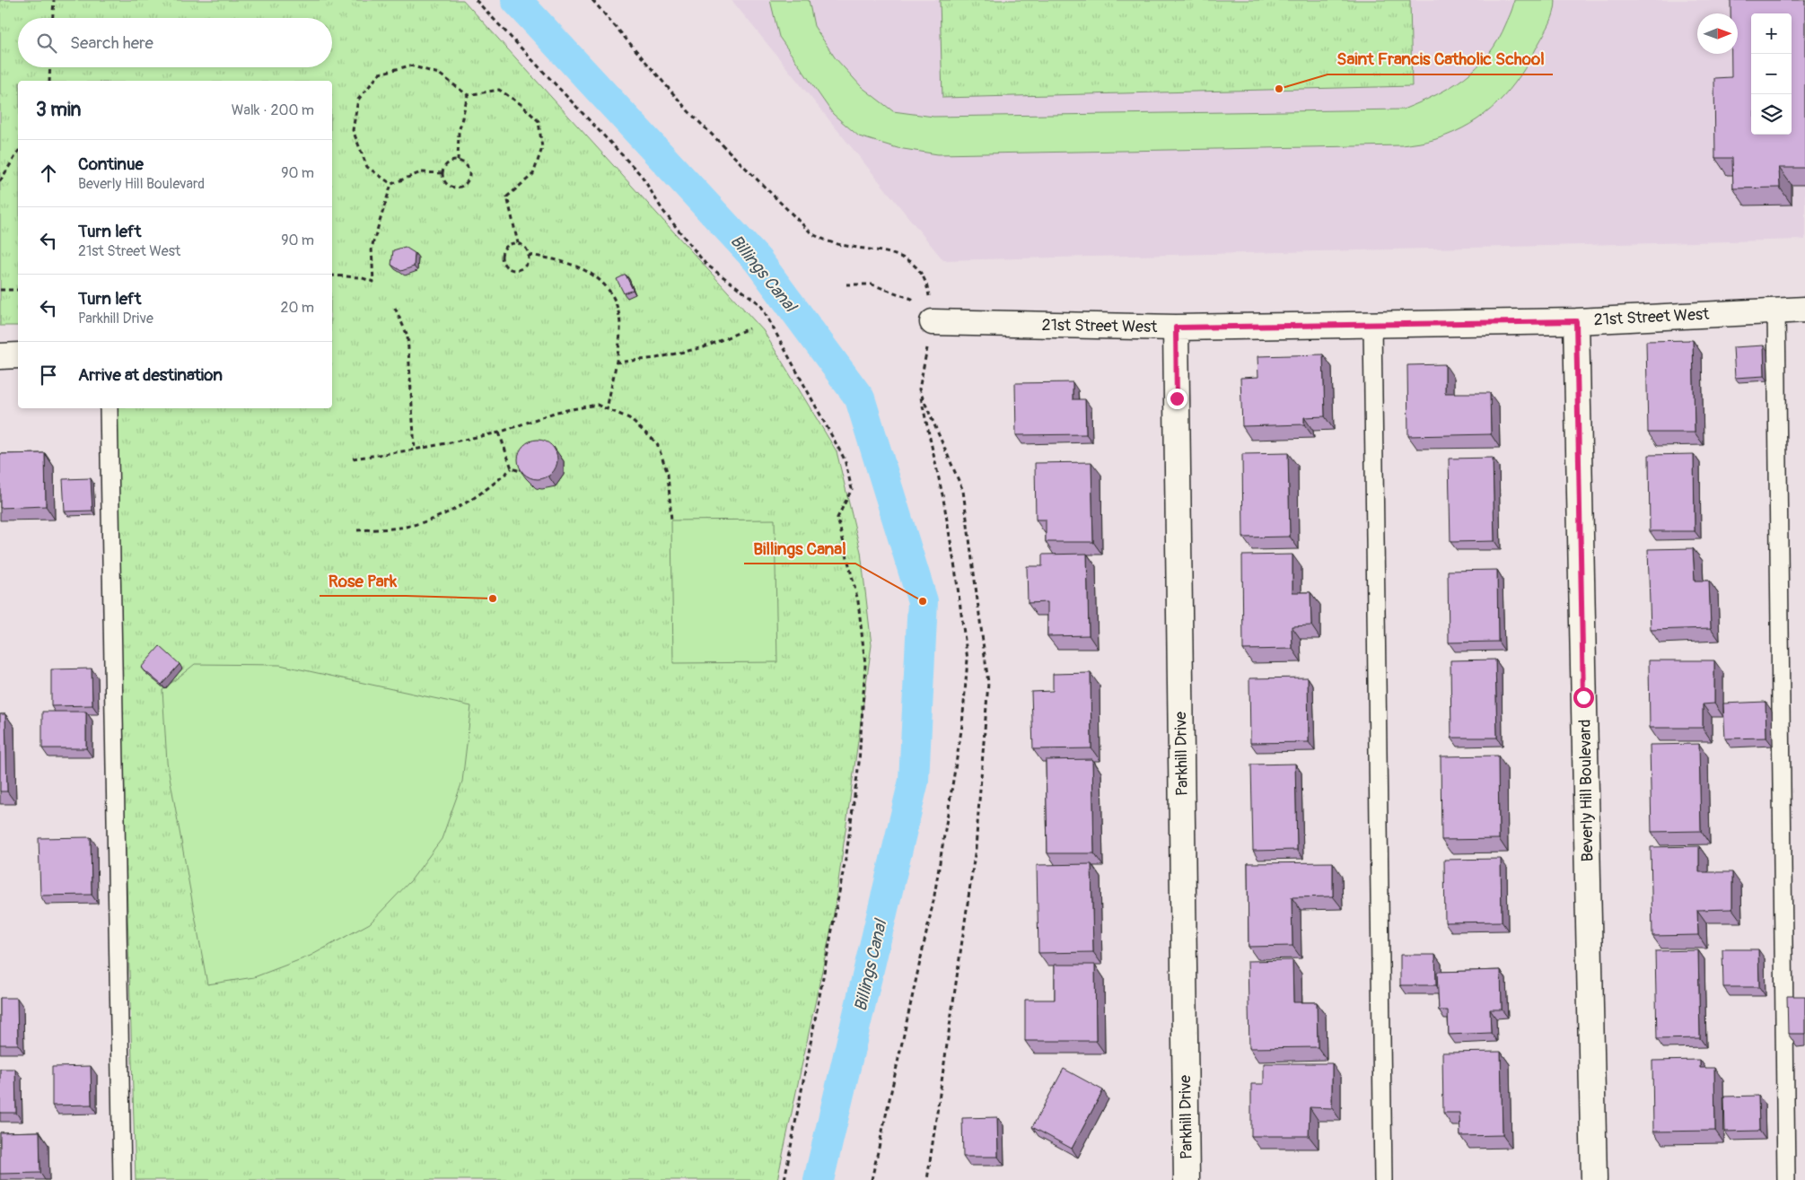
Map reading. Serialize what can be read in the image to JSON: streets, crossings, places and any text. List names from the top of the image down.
{
  "streets": {
    "street": ["21st Street West", "Parkhill Drive", "Beverly Hill Boulevard"]
  },
  "crossings": [
    ["21st Street West", "Parkhill Drive"],
    ["21st Street West", "Beverly Hill Boulevard"]
  ],
  "water": ["Billings Canal"],
  "places": ["Saint Francis Catholic School", "Rose Park", "Billings Canal"],
  "north": "right",
  "page": {
    "map_buttons": ["+", "−"],
    "search": "Search here",
    "heading": ["3 min", "Walk · 200 m"],
    "list": [
      ["Continue", "Beverly Hill Boulevard", "90 m"],
      ["Turn left", "21st Street West", "90 m"],
      ["Turn left", "Parkhill Drive", "20 m"],
      "Arrive at destination"
    ]
  }
}
